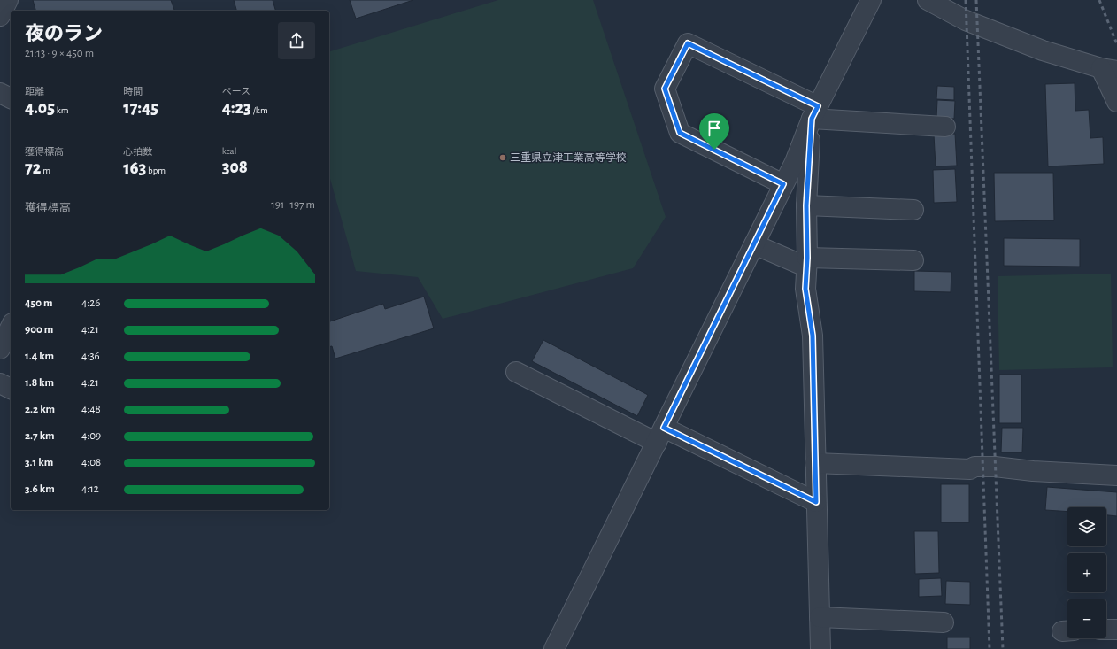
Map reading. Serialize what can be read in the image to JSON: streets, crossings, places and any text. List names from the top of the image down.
{
  "places": ["三重県立津工業高等学校"],
  "page": {
    "heading": ["夜のラン", "21:13 · 9 × 450 m"],
    "stats": [
      ["距離", "4.05 km"],
      ["時間", "17:45"],
      ["ペース", "4:23 /km"],
      ["獲得標高", "72 m"],
      ["心拍数", "163 bpm"],
      ["kcal", "308"]
    ],
    "chart": ["獲得標高", "191–197 m"],
    "list": [
      {
        "name": "450 m",
        "note": "4:26"
      },
      {
        "name": "900 m",
        "note": "4:21"
      },
      {
        "name": "1.4 km",
        "note": "4:36"
      },
      {
        "name": "1.8 km",
        "note": "4:21"
      },
      {
        "name": "2.2 km",
        "note": "4:48"
      },
      {
        "name": "2.7 km",
        "note": "4:09"
      },
      {
        "name": "3.1 km",
        "note": "4:08"
      },
      {
        "name": "3.6 km",
        "note": "4:12"
      }
    ],
    "map_buttons": ["+", "−"]
  }
}
